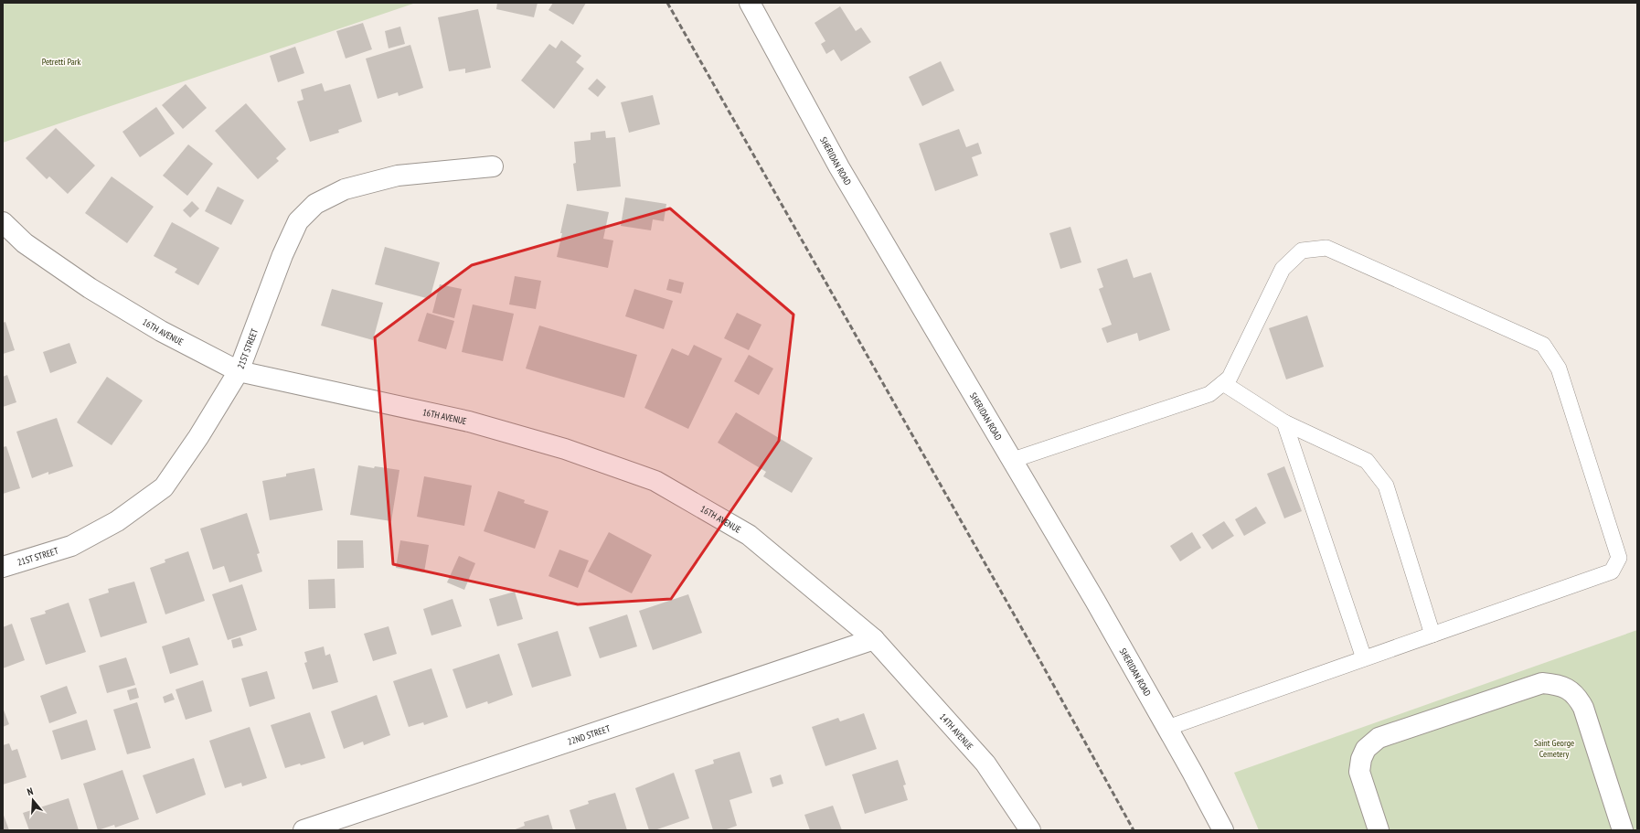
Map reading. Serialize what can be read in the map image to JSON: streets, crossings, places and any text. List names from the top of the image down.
{
  "streets": {
    "street": [
      "SHERIDAN ROAD",
      "16TH AVENUE",
      "21ST STREET",
      "14TH AVENUE",
      "22ND STREET"
    ]
  },
  "crossings": [
    ["16TH AVENUE", "21ST STREET"],
    ["16TH AVENUE", "14TH AVENUE"],
    ["16TH AVENUE", "22ND STREET"],
    ["14TH AVENUE", "22ND STREET"]
  ],
  "parks": ["Petretti Park", "Saint George Cemetery"],
  "north": "top"
}
